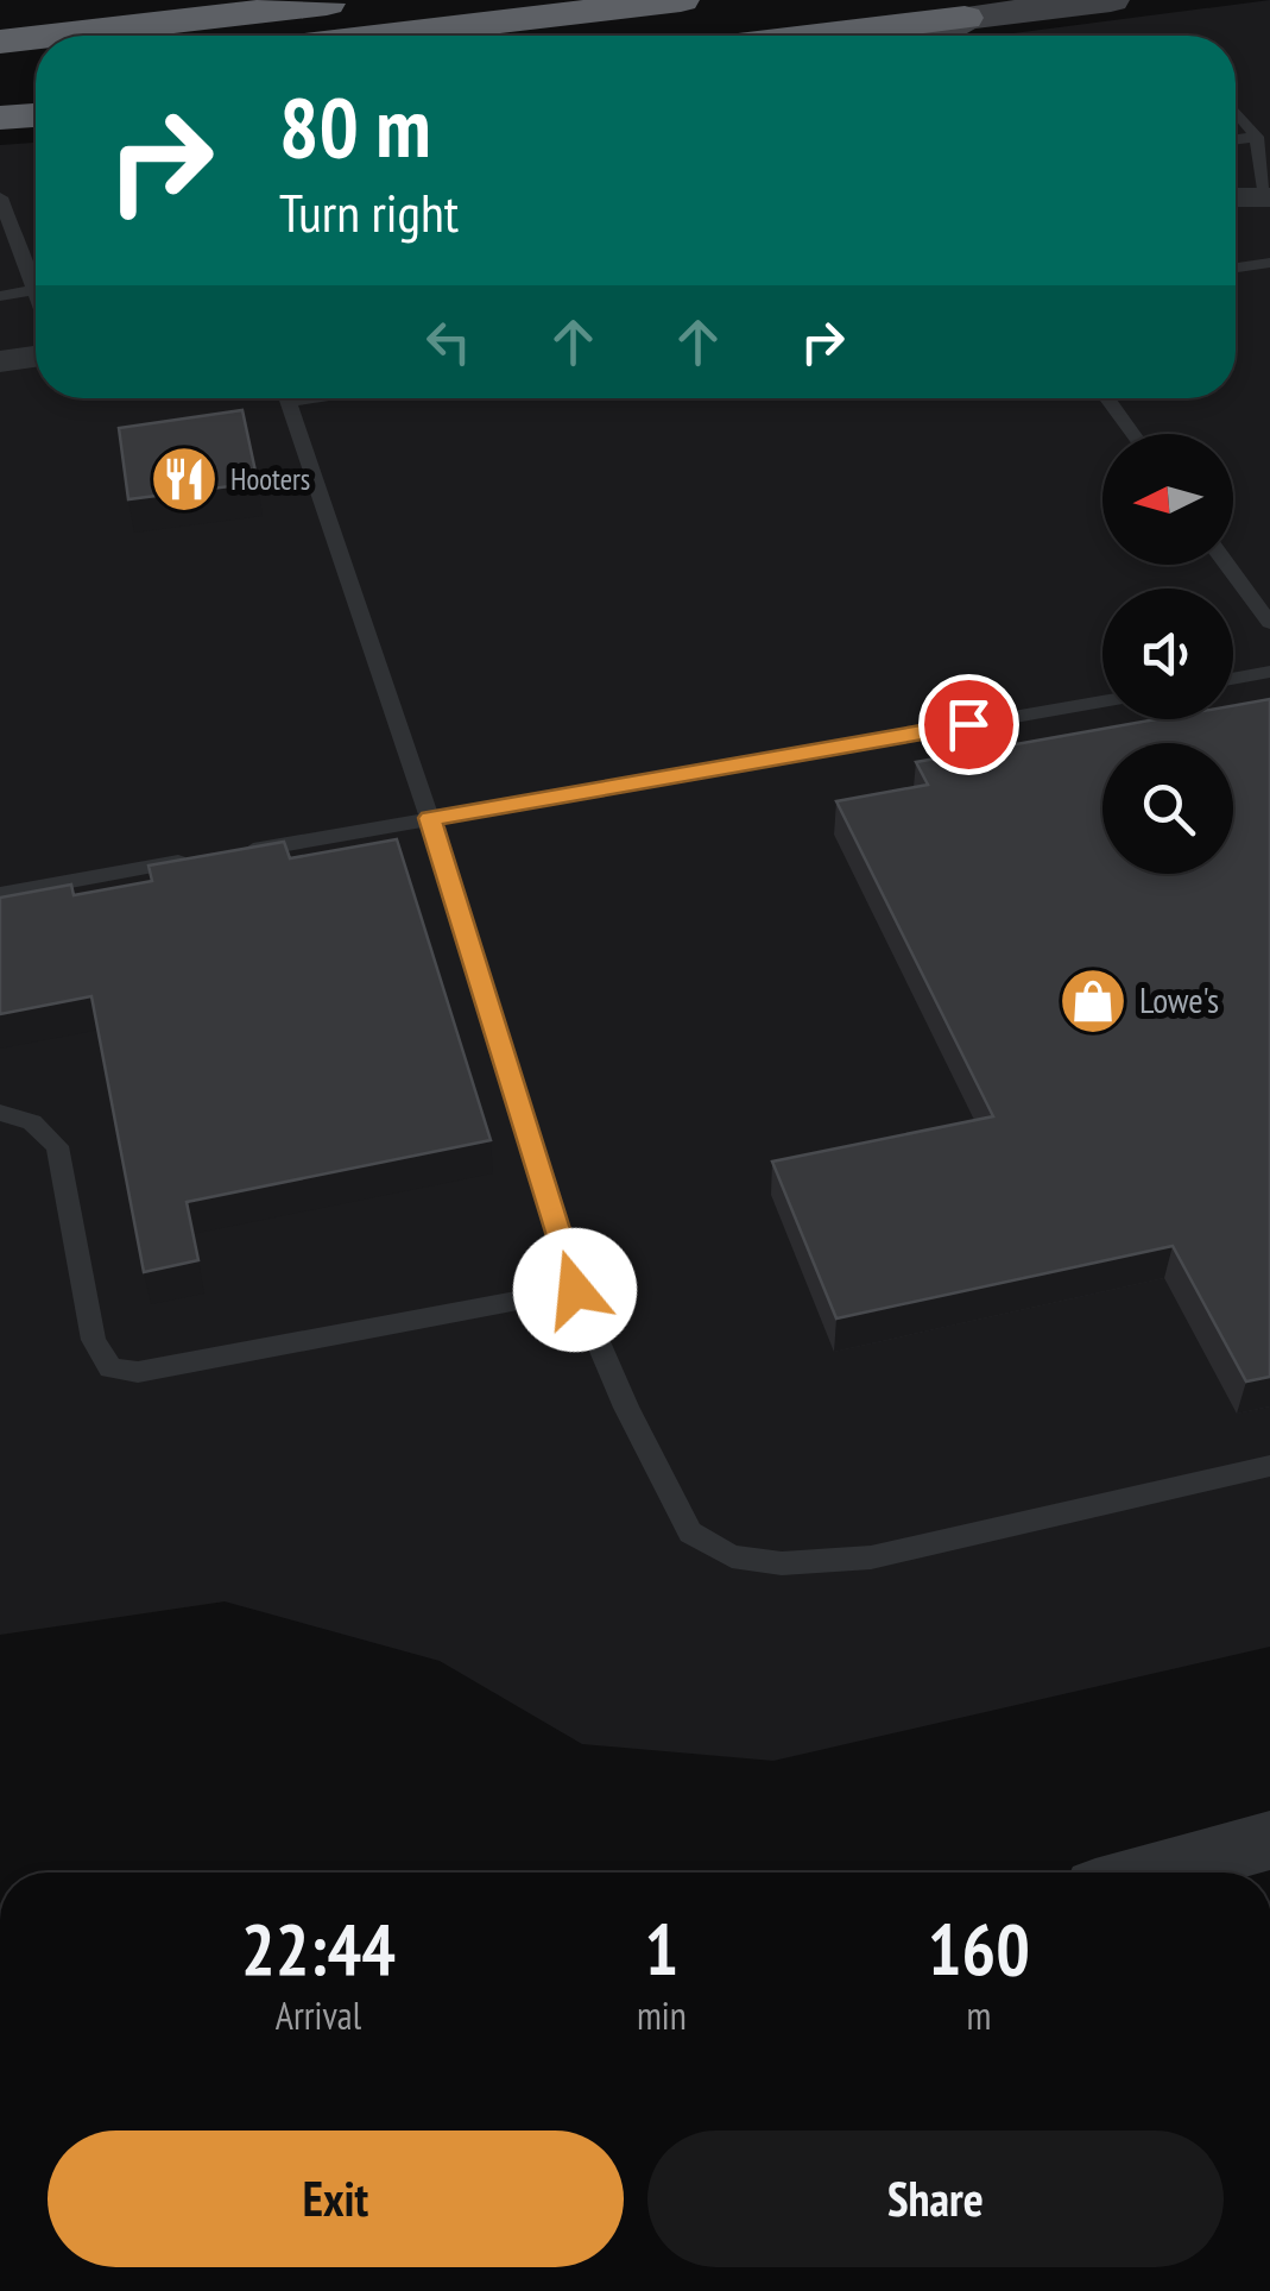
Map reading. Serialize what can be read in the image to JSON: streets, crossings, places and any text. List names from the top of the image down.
{
  "places": {
    "restaurant": ["Hooters"],
    "shop": ["Lowe's"]
  },
  "north": "left",
  "page": {
    "turn": ["80 m", "Turn right"],
    "eta": [
      "22:44",
      "Arrival",
      "1",
      "min",
      "160",
      "m"
    ],
    "buttons": ["Exit", "Share"]
  }
}
